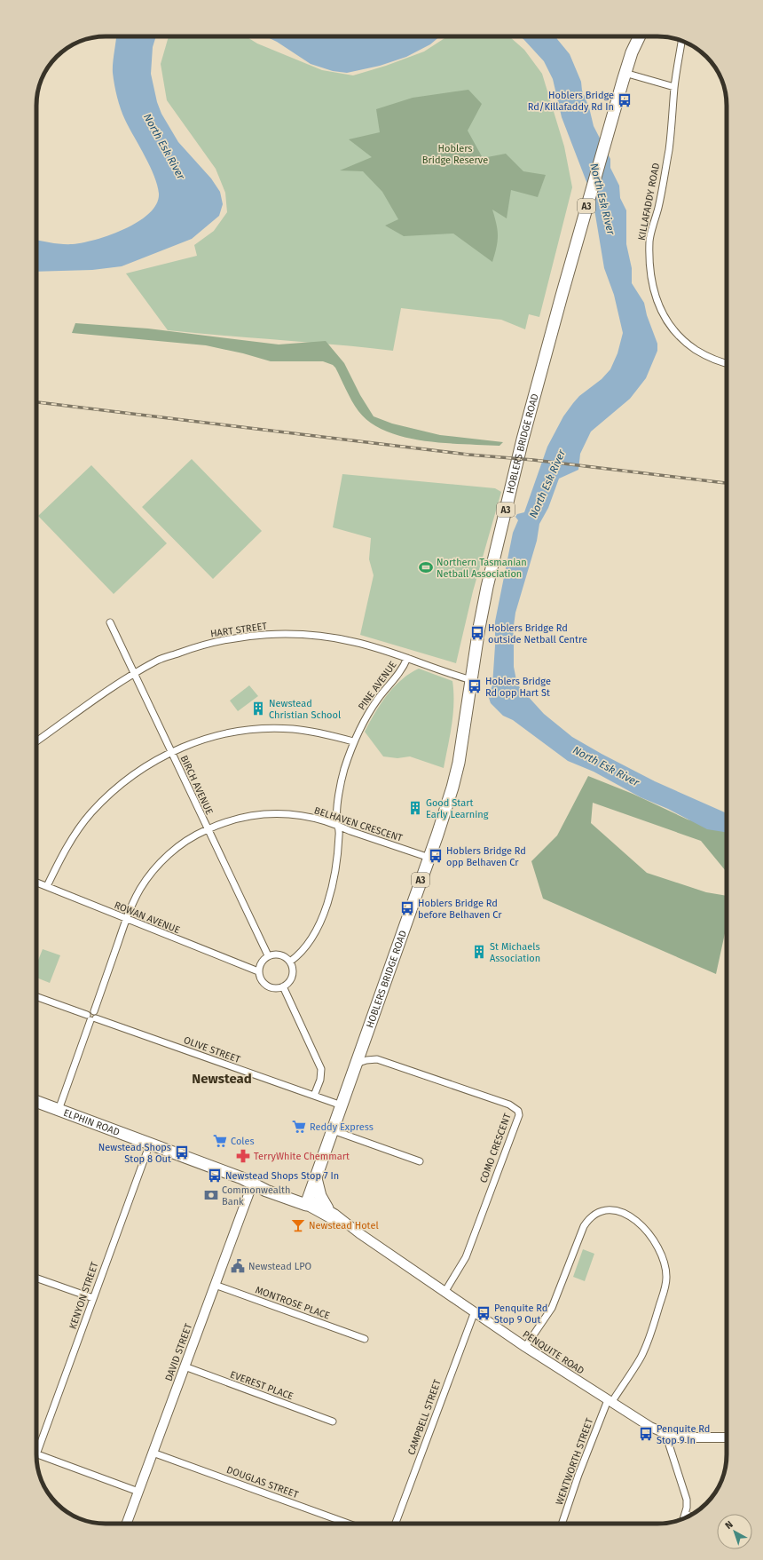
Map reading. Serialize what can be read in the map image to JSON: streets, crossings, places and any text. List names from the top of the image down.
{
  "streets": {
    "highway": ["A3", "HOBLERS BRIDGE ROAD", "ELPHIN ROAD"],
    "street": [
      "KILLAFADDY ROAD",
      "HART STREET",
      "PINE AVENUE",
      "BIRCH AVENUE",
      "BELHAVEN CRESCENT",
      "ROWAN AVENUE",
      "OLIVE STREET",
      "COMO CRESCENT",
      "KENYON STREET",
      "MONTROSE PLACE",
      "DAVID STREET",
      "PENQUITE ROAD",
      "EVEREST PLACE",
      "CAMPBELL STREET",
      "WENTWORTH STREET",
      "DOUGLAS STREET"
    ]
  },
  "crossings": [
    ["HOBLERS BRIDGE ROAD", "HART STREET"],
    ["HOBLERS BRIDGE ROAD", "BELHAVEN CRESCENT"],
    ["HOBLERS BRIDGE ROAD", "OLIVE STREET"],
    ["HOBLERS BRIDGE ROAD", "ELPHIN ROAD"],
    ["HOBLERS BRIDGE ROAD", "COMO CRESCENT"],
    ["HOBLERS BRIDGE ROAD", "PENQUITE ROAD"],
    ["HART STREET", "PINE AVENUE"],
    ["HART STREET", "BIRCH AVENUE"],
    ["PINE AVENUE", "BIRCH AVENUE"],
    ["PINE AVENUE", "BELHAVEN CRESCENT"],
    ["PINE AVENUE", "ROWAN AVENUE"],
    ["BIRCH AVENUE", "BELHAVEN CRESCENT"],
    ["BIRCH AVENUE", "ROWAN AVENUE"],
    ["BELHAVEN CRESCENT", "ROWAN AVENUE"],
    ["BELHAVEN CRESCENT", "OLIVE STREET"],
    ["ELPHIN ROAD", "KENYON STREET"],
    ["ELPHIN ROAD", "DAVID STREET"],
    ["ELPHIN ROAD", "PENQUITE ROAD"],
    ["COMO CRESCENT", "PENQUITE ROAD"],
    ["MONTROSE PLACE", "DAVID STREET"],
    ["DAVID STREET", "EVEREST PLACE"],
    ["DAVID STREET", "DOUGLAS STREET"],
    ["PENQUITE ROAD", "CAMPBELL STREET"],
    ["PENQUITE ROAD", "WENTWORTH STREET"]
  ],
  "districts": ["Newstead"],
  "water": ["North Esk River"],
  "parks": ["Hoblers Bridge Reserve"],
  "places": {
    "bus stop": [
      "Hoblers Bridge Rd/Killafaddy Rd In",
      "Hoblers Bridge Rd outside Netball Centre",
      "Hoblers Bridge Rd opp Hart St",
      "Hoblers Bridge Rd opp Belhaven Cr",
      "Hoblers Bridge Rd before Belhaven Cr",
      "Newstead Shops Stop 8 Out",
      "Newstead Shops Stop 7 In",
      "Penquite Rd Stop 9 Out",
      "Penquite Rd Stop 9 In"
    ],
    "sports": ["Northern Tasmanian Netball Association"],
    "building": ["Newstead Christian School", "Good Start Early Learning", "St Michaels Association"],
    "supermarket": ["Reddy Express", "Coles"],
    "pharmacy": ["TerryWhite Chemmart"],
    "bank": ["Commonwealth Bank"],
    "bar": ["Newstead Hotel"],
    "public building": ["Newstead LPO"]
  },
  "north": "top left"
}
